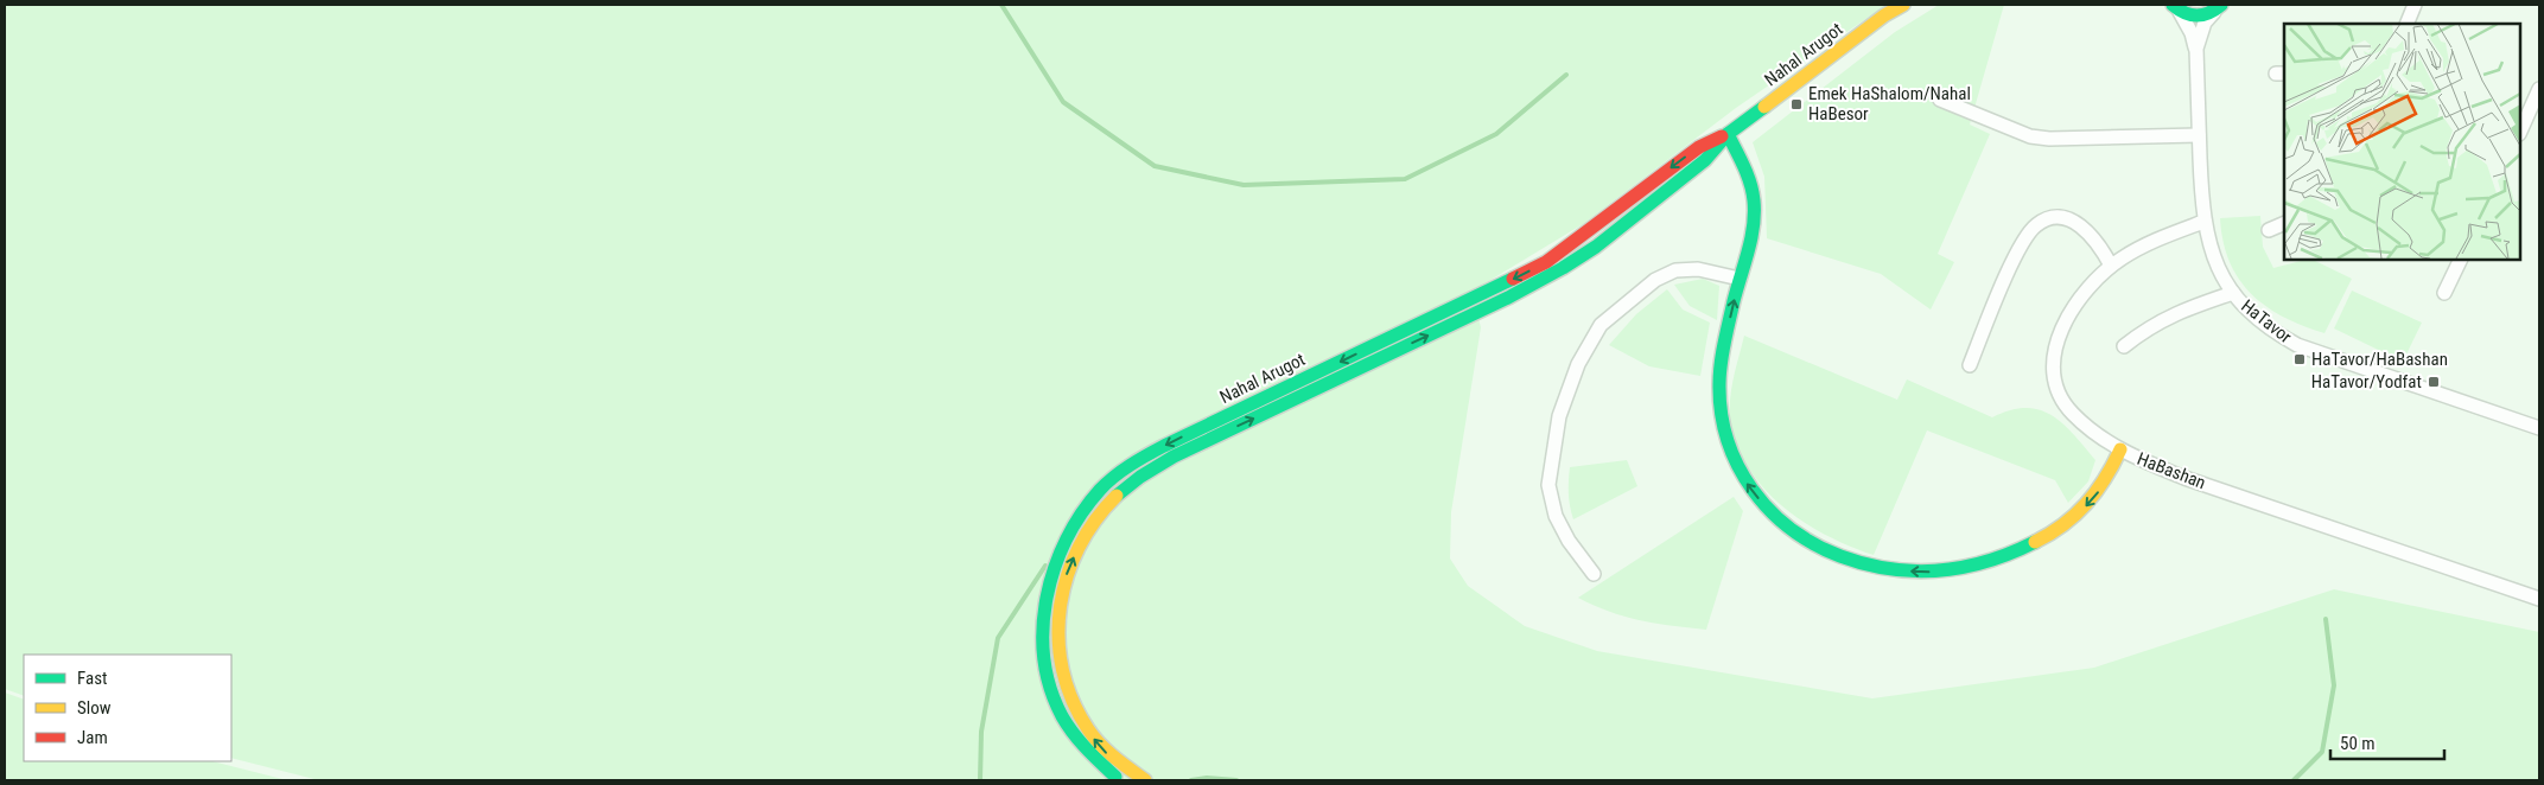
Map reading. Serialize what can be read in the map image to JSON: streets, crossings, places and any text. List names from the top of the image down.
{
  "streets": {
    "street": ["Nahal Arugot", "HaTavor", "HaBashan"]
  },
  "crossings": [
    ["HaTavor", "HaBashan"]
  ],
  "places": {
    "transit": ["Emek HaShalom/Nahal HaBesor", "HaTavor/HaBashan", "HaTavor/Yodfat"]
  },
  "legend": ["Fast", "Slow", "Jam"],
  "scale_bar": "50 m"
}
